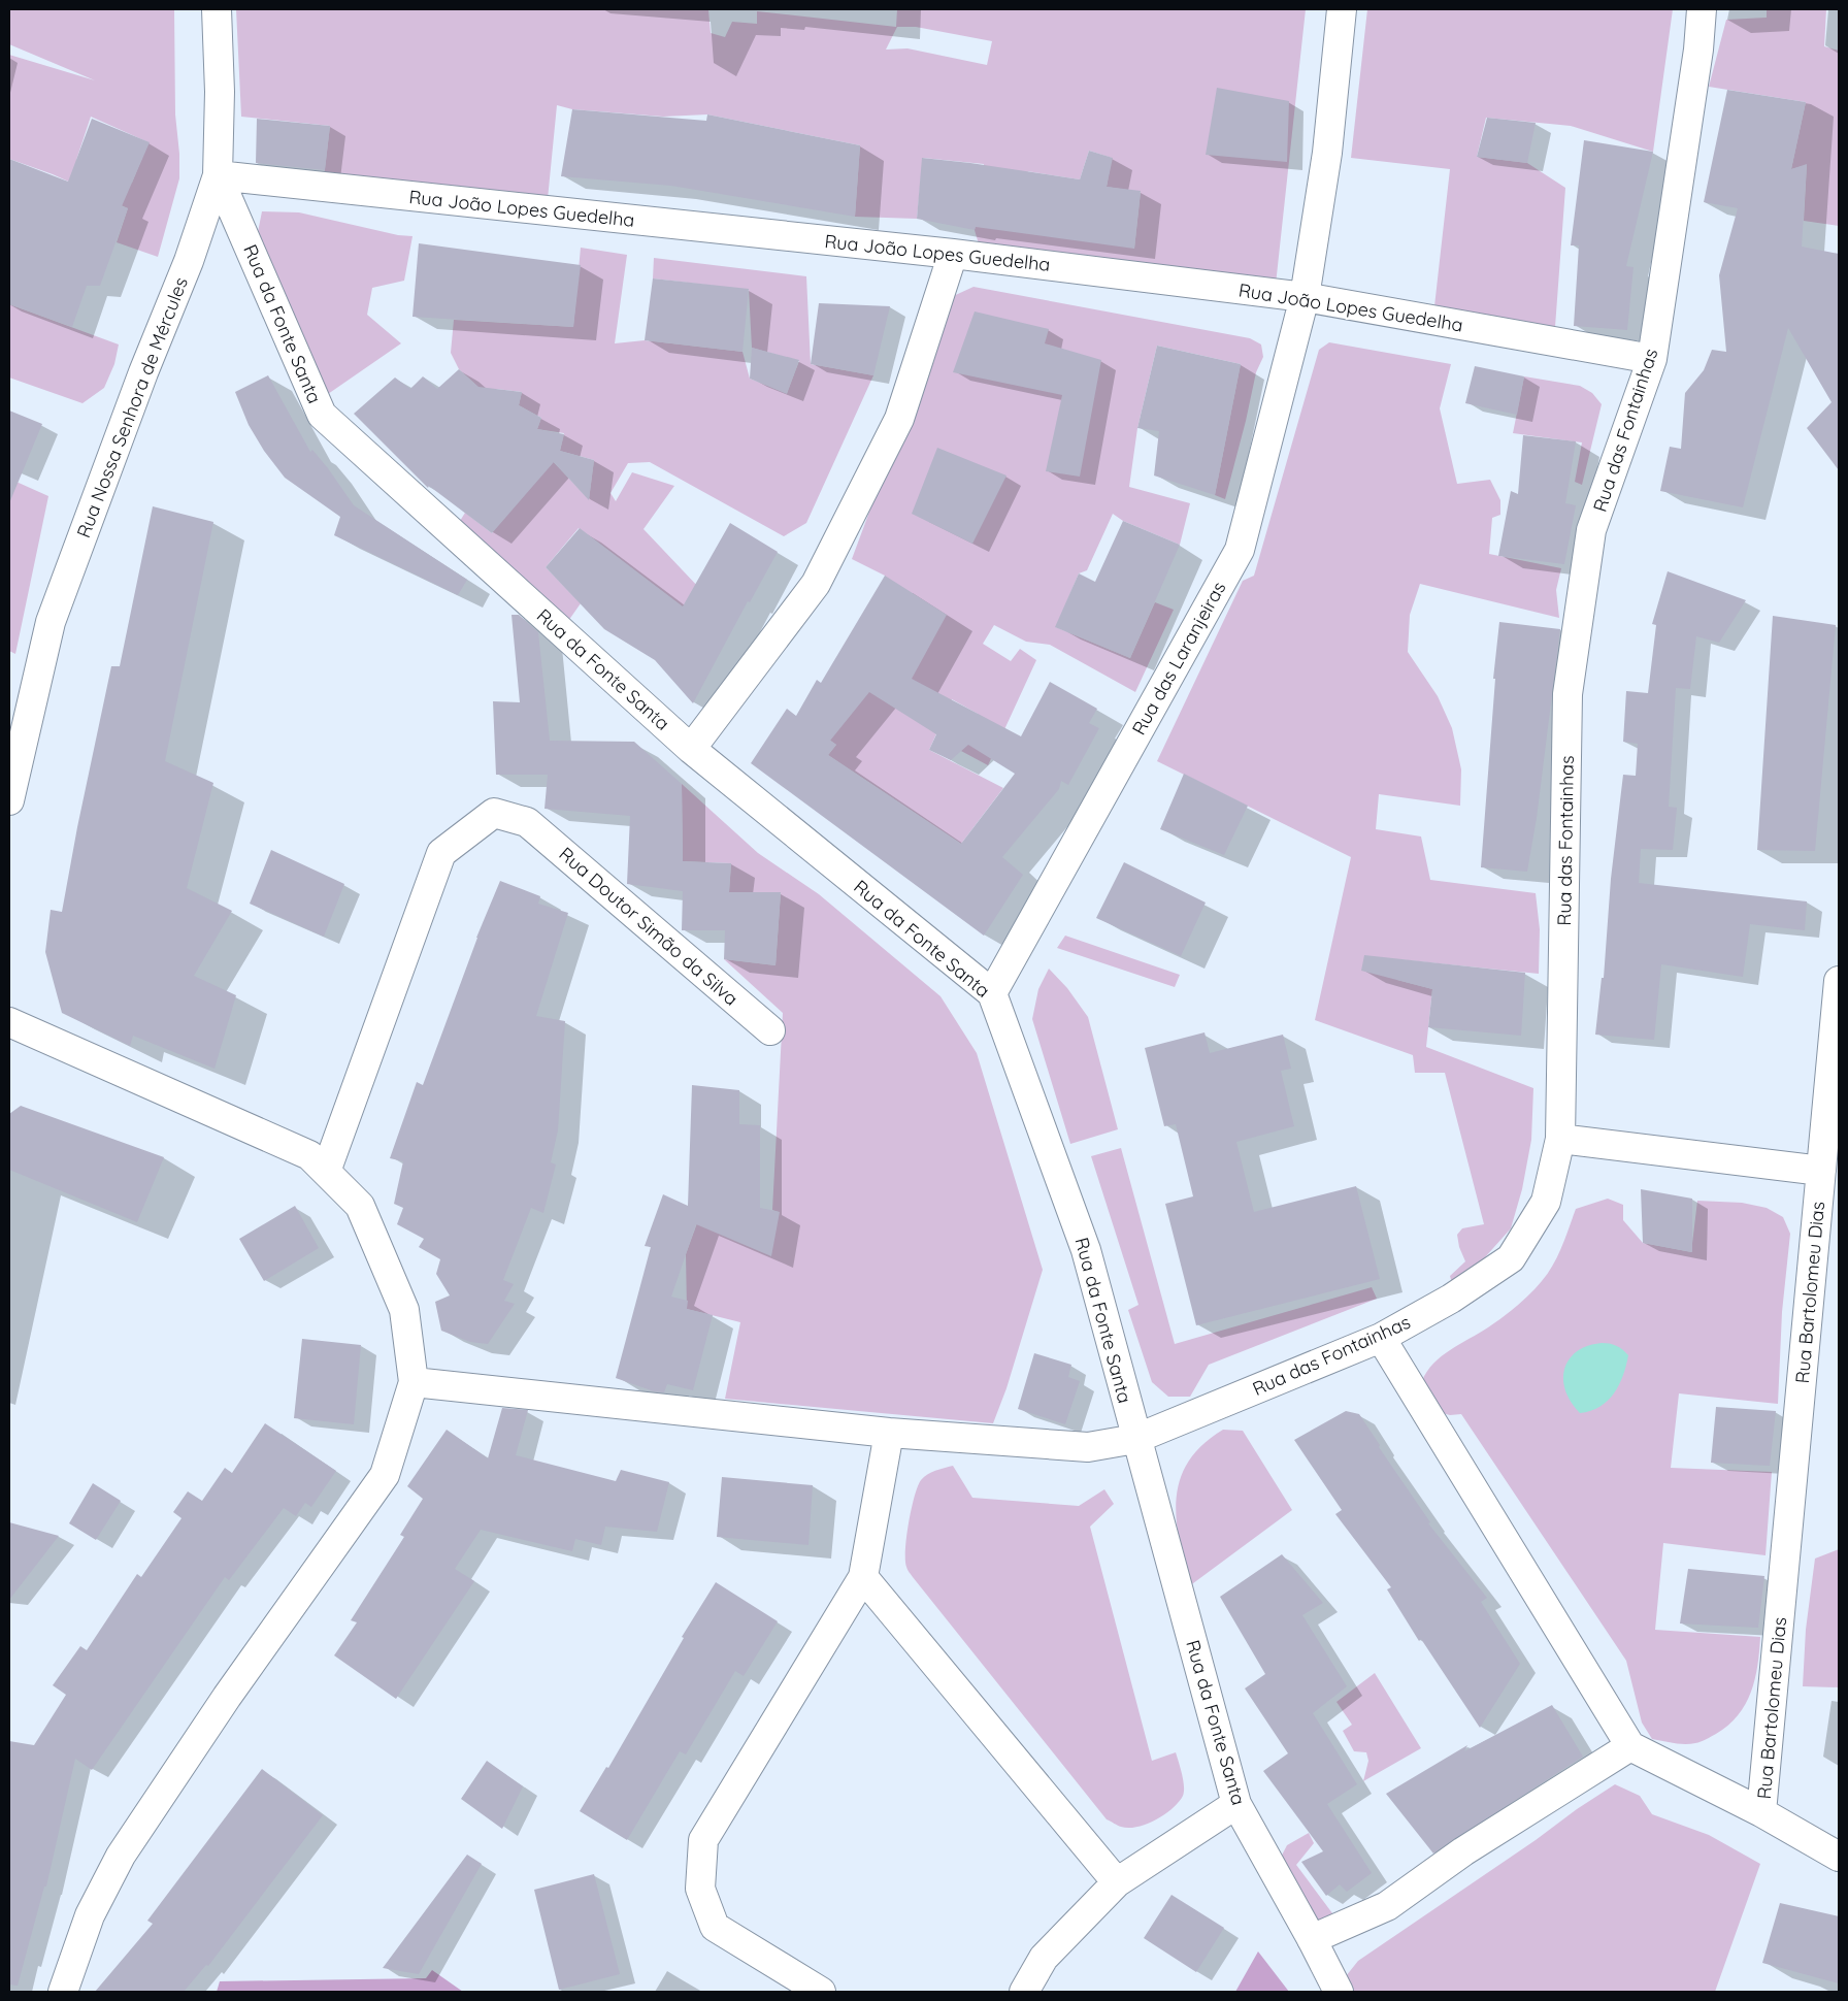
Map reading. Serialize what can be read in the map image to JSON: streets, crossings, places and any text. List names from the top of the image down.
{
  "streets": {
    "street": [
      "Rua João Lopes Guedelha",
      "Rua da Fonte Santa",
      "Rua Nossa Senhora de Mércules",
      "Rua das Fontainhas",
      "Rua das Laranjeiras",
      "Rua Doutor Simão da Silva",
      "Rua Bartolomeu Dias"
    ]
  },
  "crossings": [
    ["Rua João Lopes Guedelha", "Rua da Fonte Santa"],
    ["Rua João Lopes Guedelha", "Rua Nossa Senhora de Mércules"],
    ["Rua João Lopes Guedelha", "Rua das Fontainhas"],
    ["Rua João Lopes Guedelha", "Rua das Laranjeiras"],
    ["Rua da Fonte Santa", "Rua Nossa Senhora de Mércules"],
    ["Rua da Fonte Santa", "Rua das Fontainhas"],
    ["Rua da Fonte Santa", "Rua das Laranjeiras"]
  ]
}
